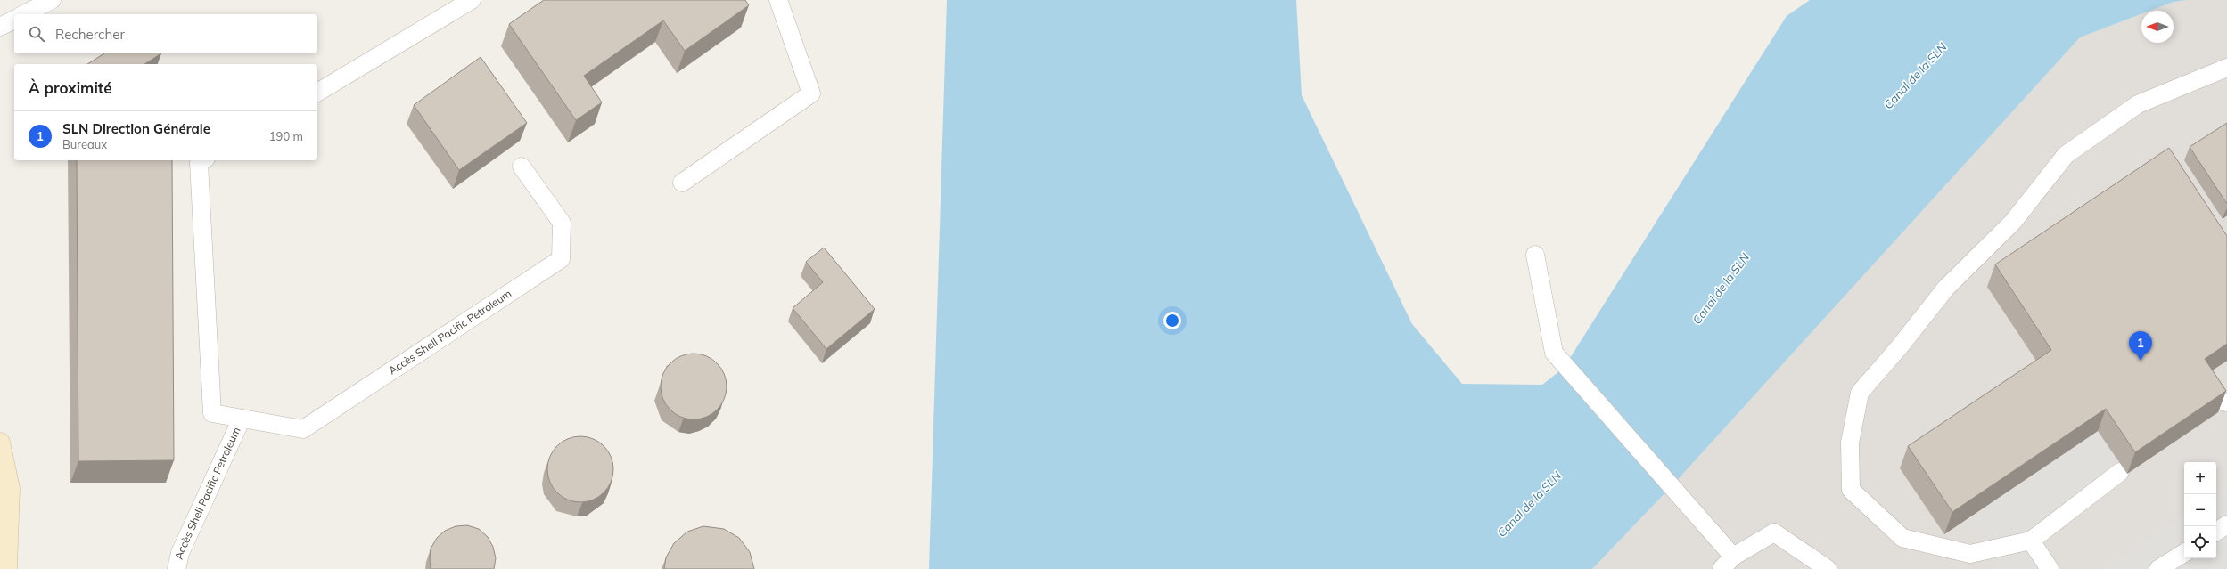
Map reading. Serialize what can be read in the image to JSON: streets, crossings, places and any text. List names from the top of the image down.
{
  "streets": {
    "lane": ["Accès Shell Pacific Petroleum"]
  },
  "water": ["Canal de la SLN"],
  "north": "left",
  "page": {
    "search": "Rechercher",
    "heading": "À proximité",
    "list": [
      {
        "mark": "1",
        "name": "SLN Direction Générale",
        "note": "Bureaux",
        "value": "190 m"
      }
    ],
    "pins": "1",
    "map_buttons": ["+", "−"]
  }
}
